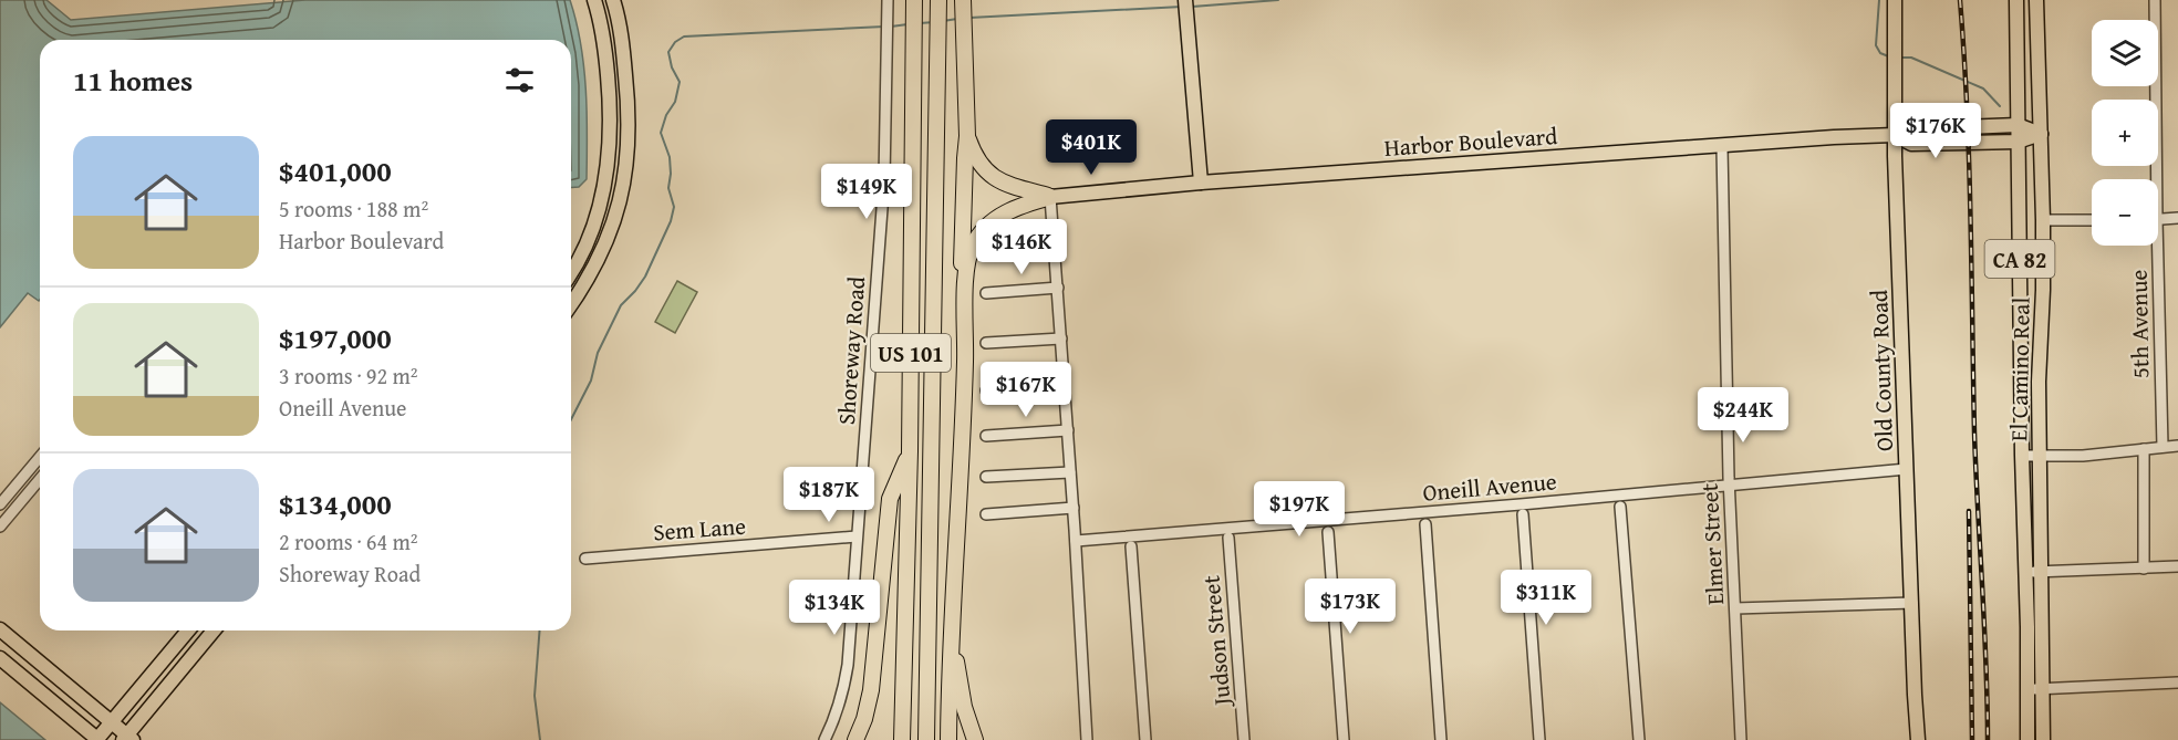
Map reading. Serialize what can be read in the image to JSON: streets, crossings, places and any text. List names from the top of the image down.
{
  "streets": {
    "highway": ["US 101"],
    "main road": [
      "Harbor Boulevard",
      "CA 82",
      "El Camino Real",
      "Old County Road"
    ],
    "street": [
      "5th Avenue",
      "Shoreway Road",
      "Oneill Avenue",
      "Sem Lane",
      "Elmer Street",
      "Judson Street"
    ]
  },
  "crossings": [
    ["Harbor Boulevard", "El Camino Real"],
    ["Harbor Boulevard", "Old County Road"],
    ["Harbor Boulevard", "Elmer Street"],
    ["Shoreway Road", "Sem Lane"],
    ["Old County Road", "Oneill Avenue"],
    ["Oneill Avenue", "Elmer Street"]
  ],
  "page": {
    "map_buttons": ["+", "−"],
    "heading": "11 homes",
    "price": [
      "$176K",
      "$401K",
      "$149K",
      "$146K",
      "$167K",
      "$244K",
      "$187K",
      "$197K",
      "$311K",
      "$173K",
      "$134K"
    ],
    "list": [
      {
        "name": "$401,000",
        "note": "5 rooms · 188 m² · Harbor Boulevard"
      },
      {
        "name": "$197,000",
        "note": "3 rooms · 92 m² · Oneill Avenue"
      },
      {
        "name": "$134,000",
        "note": "2 rooms · 64 m² · Shoreway Road"
      }
    ]
  }
}
